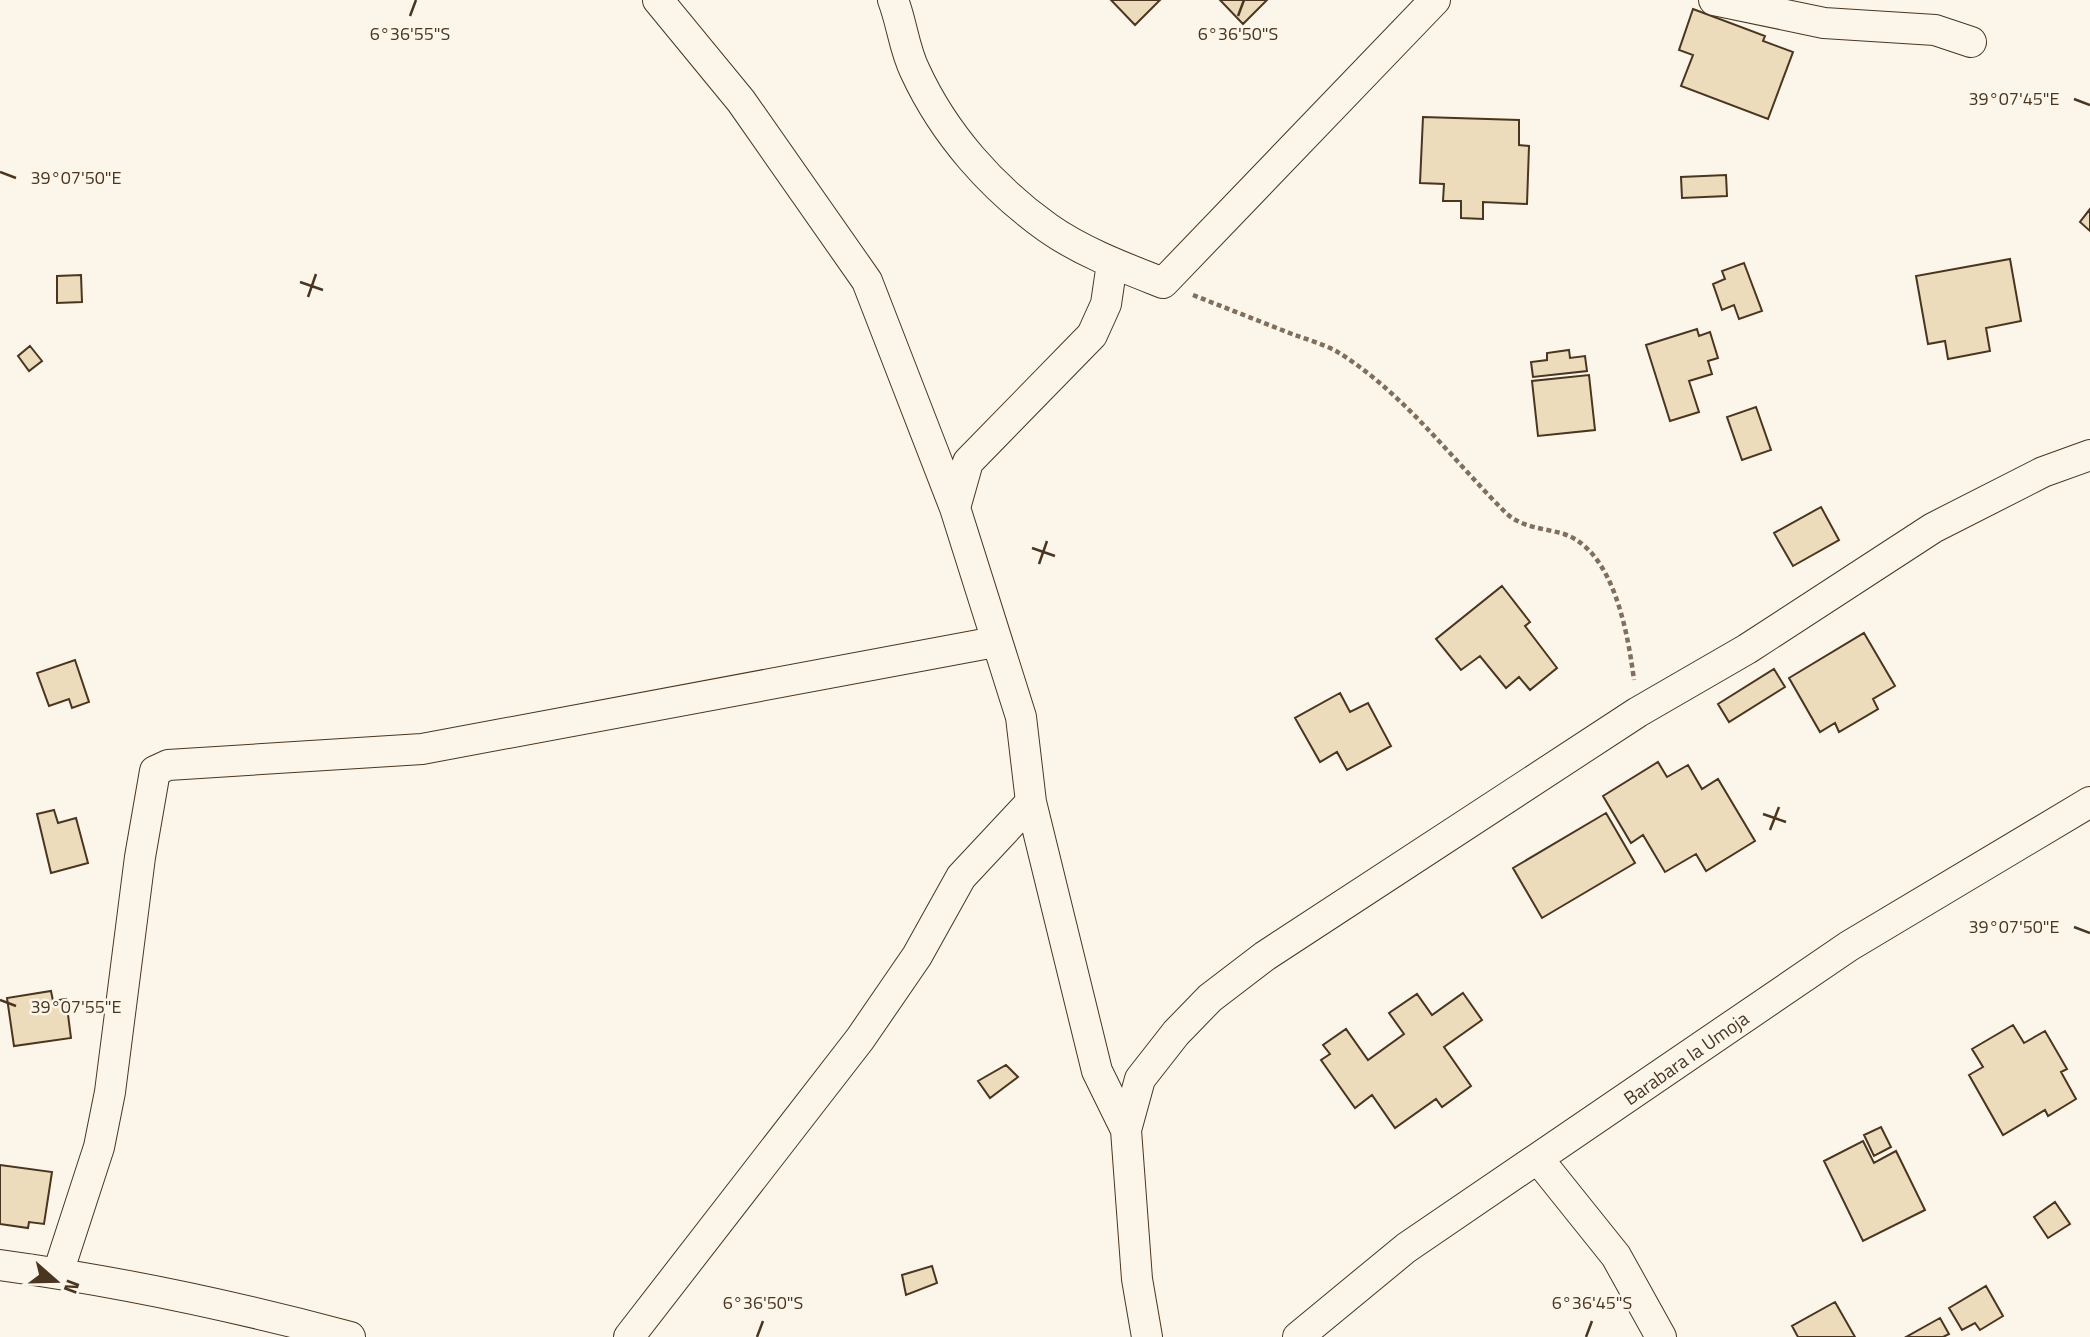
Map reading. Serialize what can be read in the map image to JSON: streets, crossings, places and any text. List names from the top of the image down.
{
  "streets": {
    "street": ["Barabara la Umoja"]
  },
  "north": "right",
  "coordinates": [
    "6°36'50\"S",
    "6°36'55\"S",
    "39°07'45\"E",
    "39°07'50\"E",
    "39°07'55\"E",
    "6°36'45\"S"
  ]
}
